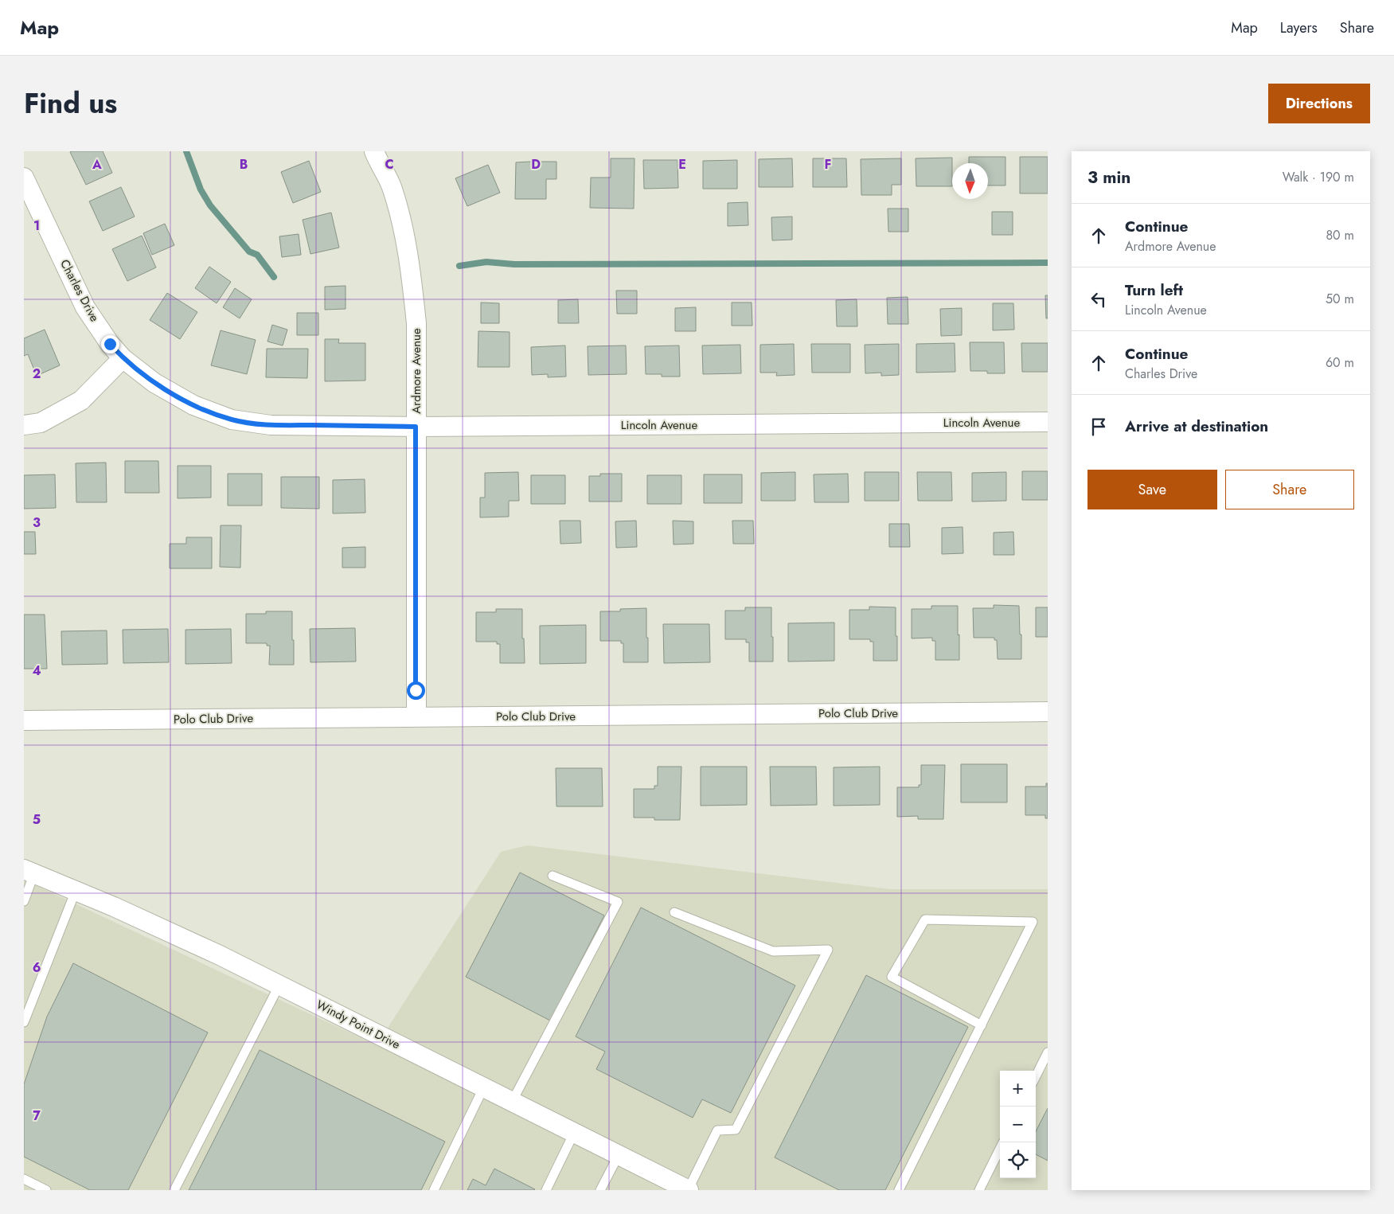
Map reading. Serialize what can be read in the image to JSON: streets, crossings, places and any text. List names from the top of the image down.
{
  "streets": {
    "street": [
      "Charles Drive",
      "Ardmore Avenue",
      "Lincoln Avenue",
      "Polo Club Drive",
      "Windy Point Drive"
    ]
  },
  "crossings": [
    ["Charles Drive", "Lincoln Avenue"],
    ["Ardmore Avenue", "Lincoln Avenue"],
    ["Ardmore Avenue", "Polo Club Drive"]
  ],
  "north": "bottom",
  "page": {
    "header": "Map",
    "nav": ["Map", "Layers", "Share"],
    "title": "Find us",
    "buttons": [
      "Directions",
      ["Save", "Share"]
    ],
    "heading": ["3 min", "Walk · 190 m"],
    "list": [
      ["Continue", "Ardmore Avenue", "80 m"],
      ["Turn left", "Lincoln Avenue", "50 m"],
      ["Continue", "Charles Drive", "60 m"],
      "Arrive at destination"
    ],
    "map_buttons": ["+", "−"]
  },
  "grid": {
    "columns": [
      "A",
      "B",
      "C",
      "D",
      "E",
      "F"
    ],
    "rows": [
      "1",
      "2",
      "3",
      "4",
      "5",
      "6",
      "7"
    ]
  }
}
